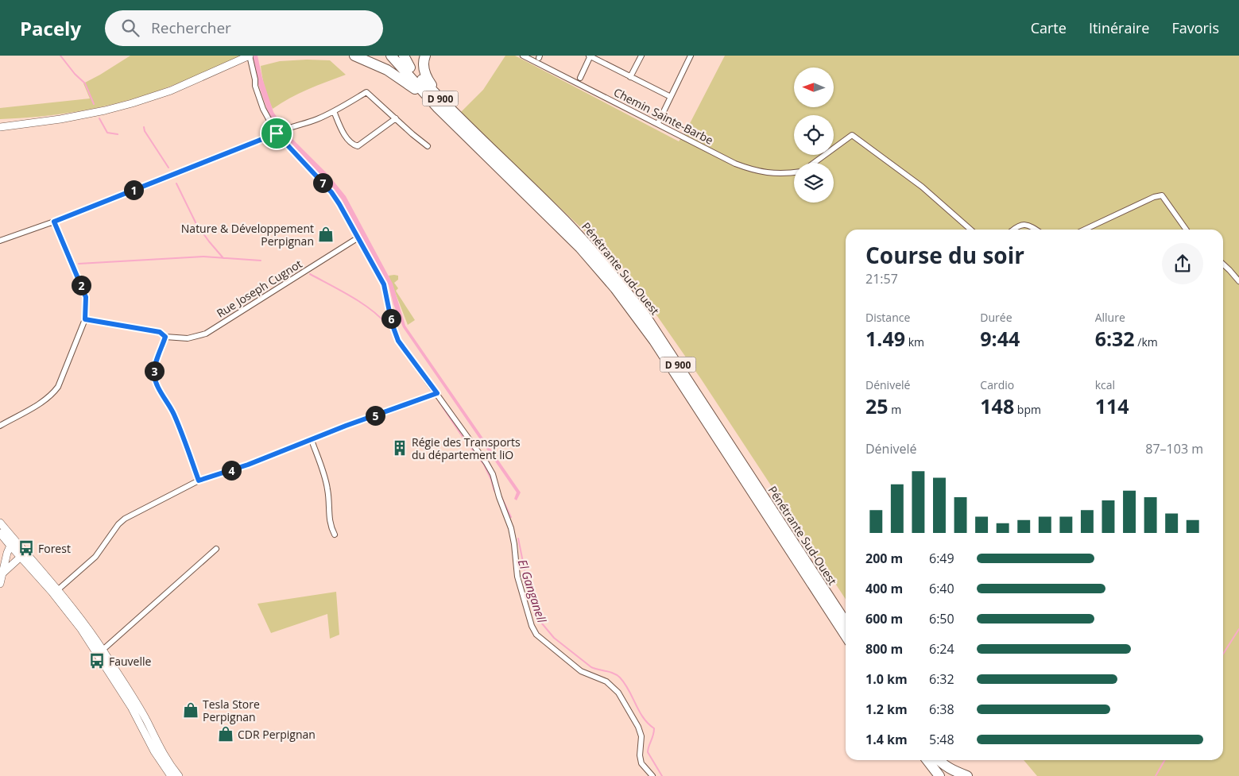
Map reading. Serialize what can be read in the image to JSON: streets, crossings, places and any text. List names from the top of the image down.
{
  "streets": {
    "highway": ["D 900", "Pénétrante Sud-Ouest"],
    "street": ["Chemin Sainte-Barbe", "Rue Joseph Cugnot"]
  },
  "water": ["El Ganganell"],
  "places": {
    "shop": ["Nature & Développement Perpignan", "Tesla Store Perpignan", "CDR Perpignan"],
    "building": ["Régie des Transports du département liO"],
    "bus stop": ["Forest", "Fauvelle"]
  },
  "north": "left",
  "page": {
    "header": "Pacely",
    "search": "Rechercher",
    "nav": ["Carte", "Itinéraire", "Favoris"],
    "pins": [
      "7",
      "1",
      "2",
      "6",
      "3",
      "5",
      "4"
    ],
    "heading": ["Course du soir", "21:57"],
    "stats": [
      ["Distance", "1.49 km"],
      ["Durée", "9:44"],
      ["Allure", "6:32 /km"],
      ["Dénivelé", "25 m"],
      ["Cardio", "148 bpm"],
      ["kcal", "114"]
    ],
    "chart": ["Dénivelé", "87–103 m"],
    "list": [
      {
        "name": "200 m",
        "note": "6:49"
      },
      {
        "name": "400 m",
        "note": "6:40"
      },
      {
        "name": "600 m",
        "note": "6:50"
      },
      {
        "name": "800 m",
        "note": "6:24"
      },
      {
        "name": "1.0 km",
        "note": "6:32"
      },
      {
        "name": "1.2 km",
        "note": "6:38"
      },
      {
        "name": "1.4 km",
        "note": "5:48"
      }
    ]
  }
}
